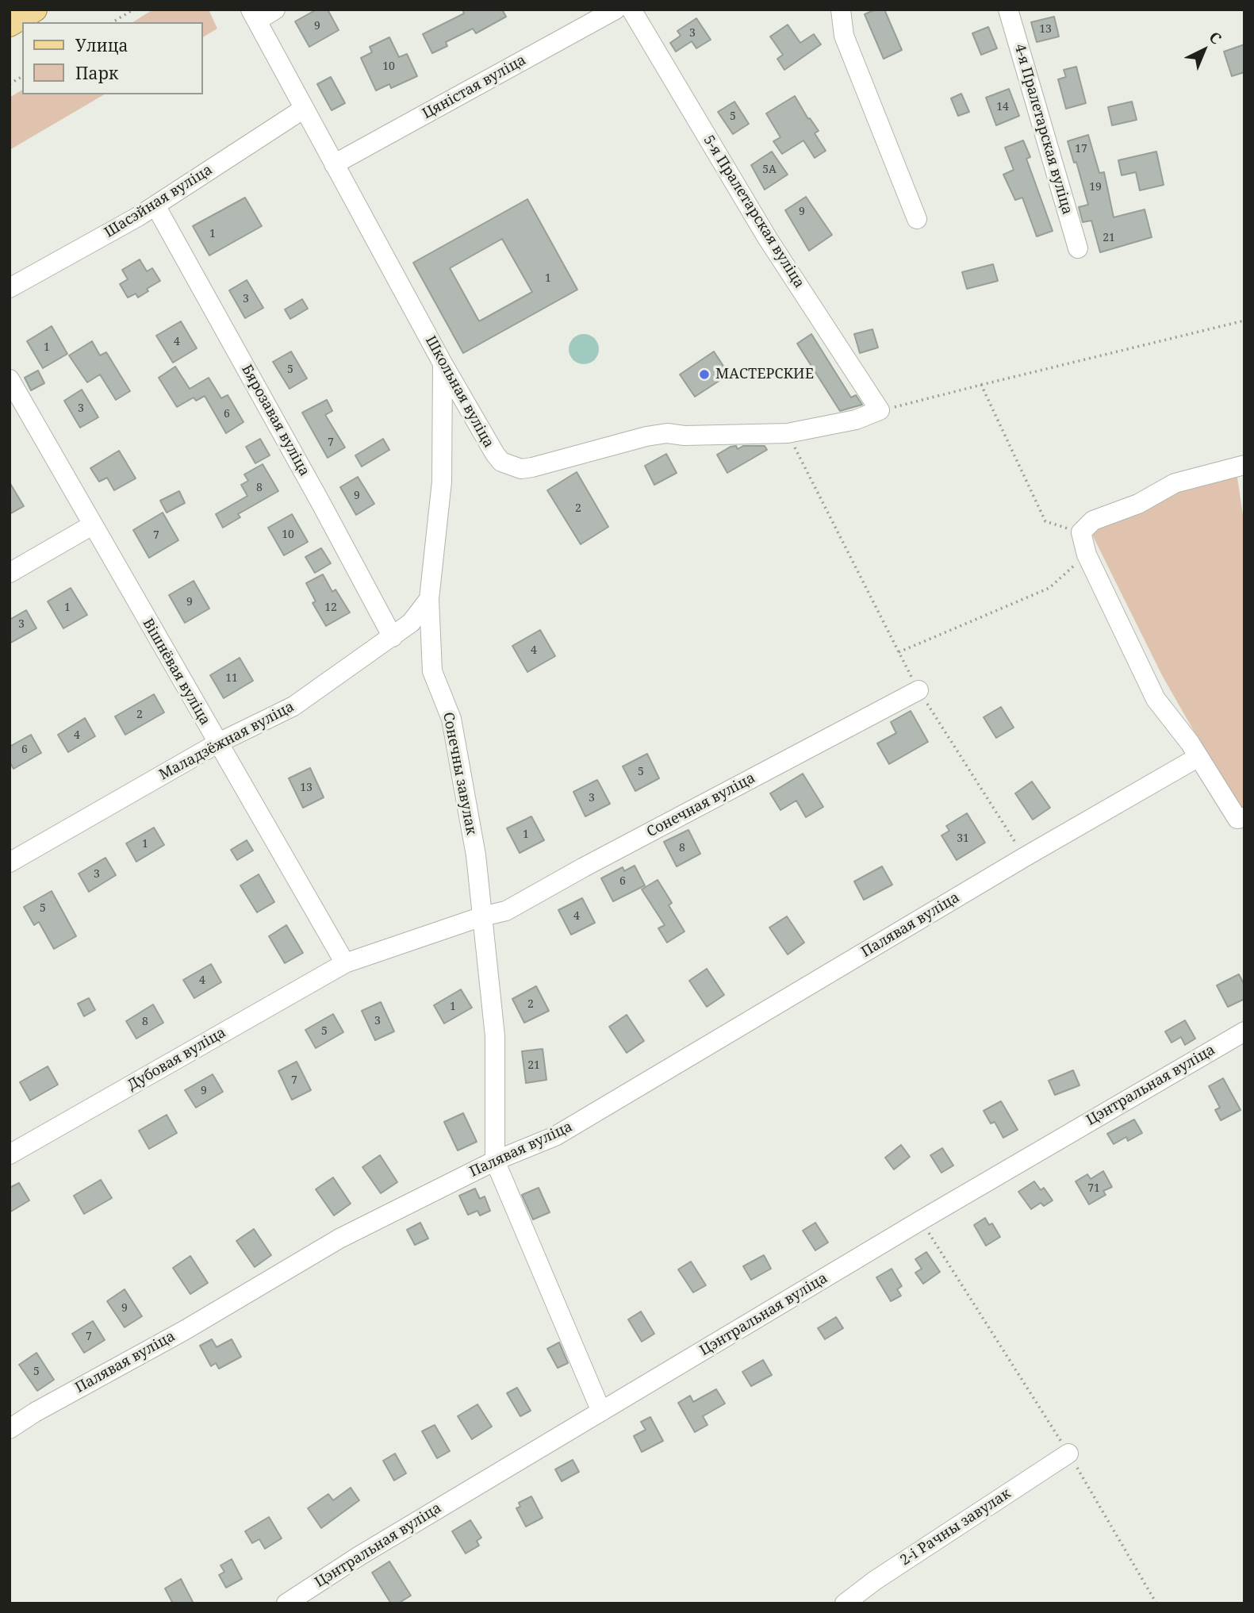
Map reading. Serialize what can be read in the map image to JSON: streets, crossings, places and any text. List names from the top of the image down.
{
  "streets": {
    "street": [
      "Цяністая вуліца",
      "4-я Пралетарская вуліца",
      "Шасэйная вуліца",
      "5-я Пралетарская вуліца",
      "Школьная вуліца",
      "Бярозавая вуліца",
      "Вішнёвая вуліца",
      "Маладзёжная вуліца",
      "Сонечны завулак",
      "Сонечная вуліца",
      "Палявая вуліца",
      "Дубовая вуліца",
      "Цэнтральная вуліца",
      "2-і Рачны завулак"
    ]
  },
  "crossings": [
    ["Цяністая вуліца", "Школьная вуліца"],
    ["Шасэйная вуліца", "Школьная вуліца"],
    ["Шасэйная вуліца", "Бярозавая вуліца"],
    ["5-я Пралетарская вуліца", "Школьная вуліца"],
    ["Школьная вуліца", "Сонечны завулак"],
    ["Бярозавая вуліца", "Маладзёжная вуліца"],
    ["Вішнёвая вуліца", "Маладзёжная вуліца"],
    ["Вішнёвая вуліца", "Дубовая вуліца"],
    ["Маладзёжная вуліца", "Сонечны завулак"],
    ["Сонечны завулак", "Сонечная вуліца"],
    ["Сонечны завулак", "Палявая вуліца"]
  ],
  "places": ["МАСТЕРСКИЕ"],
  "house_numbers": [
    "9",
    "13",
    "3",
    "10",
    "14",
    "5",
    "17",
    "5А",
    "19",
    "9",
    "1",
    "21",
    "1",
    "3",
    "4",
    "1",
    "5",
    "3",
    "6",
    "7",
    "8",
    "9",
    "2",
    "10",
    "7",
    "9",
    "1",
    "12",
    "3",
    "4",
    "11",
    "2",
    "4",
    "6",
    "5",
    "13",
    "3",
    "1",
    "31",
    "1",
    "8",
    "3",
    "6",
    "5",
    "4",
    "4",
    "2",
    "1",
    "3",
    "8",
    "5",
    "21",
    "7",
    "9",
    "71",
    "9",
    "7",
    "5"
  ],
  "legend": ["Улица", "Парк"],
  "north": "top right"
}
